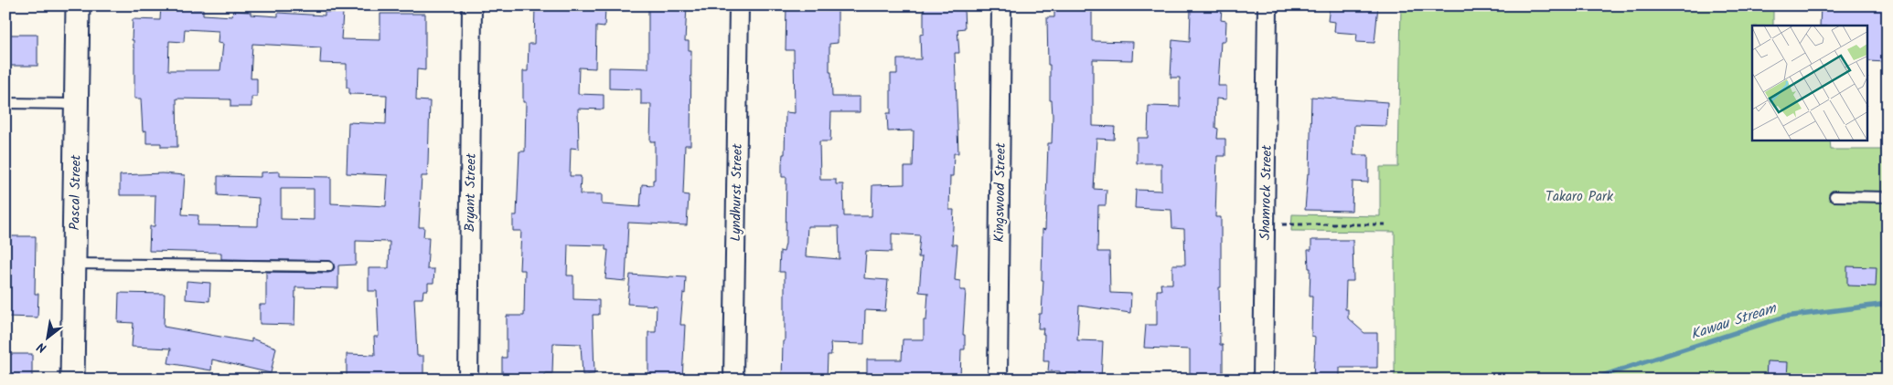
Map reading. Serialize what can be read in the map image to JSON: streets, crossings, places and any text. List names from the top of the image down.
{
  "streets": {
    "street": [
      "Pascal Street",
      "Bryant Street",
      "Lyndhurst Street",
      "Kingswood Street",
      "Shamrock Street"
    ]
  },
  "water": ["Kawau Stream"],
  "parks": ["Takaro Park"],
  "north": "bottom left"
}
